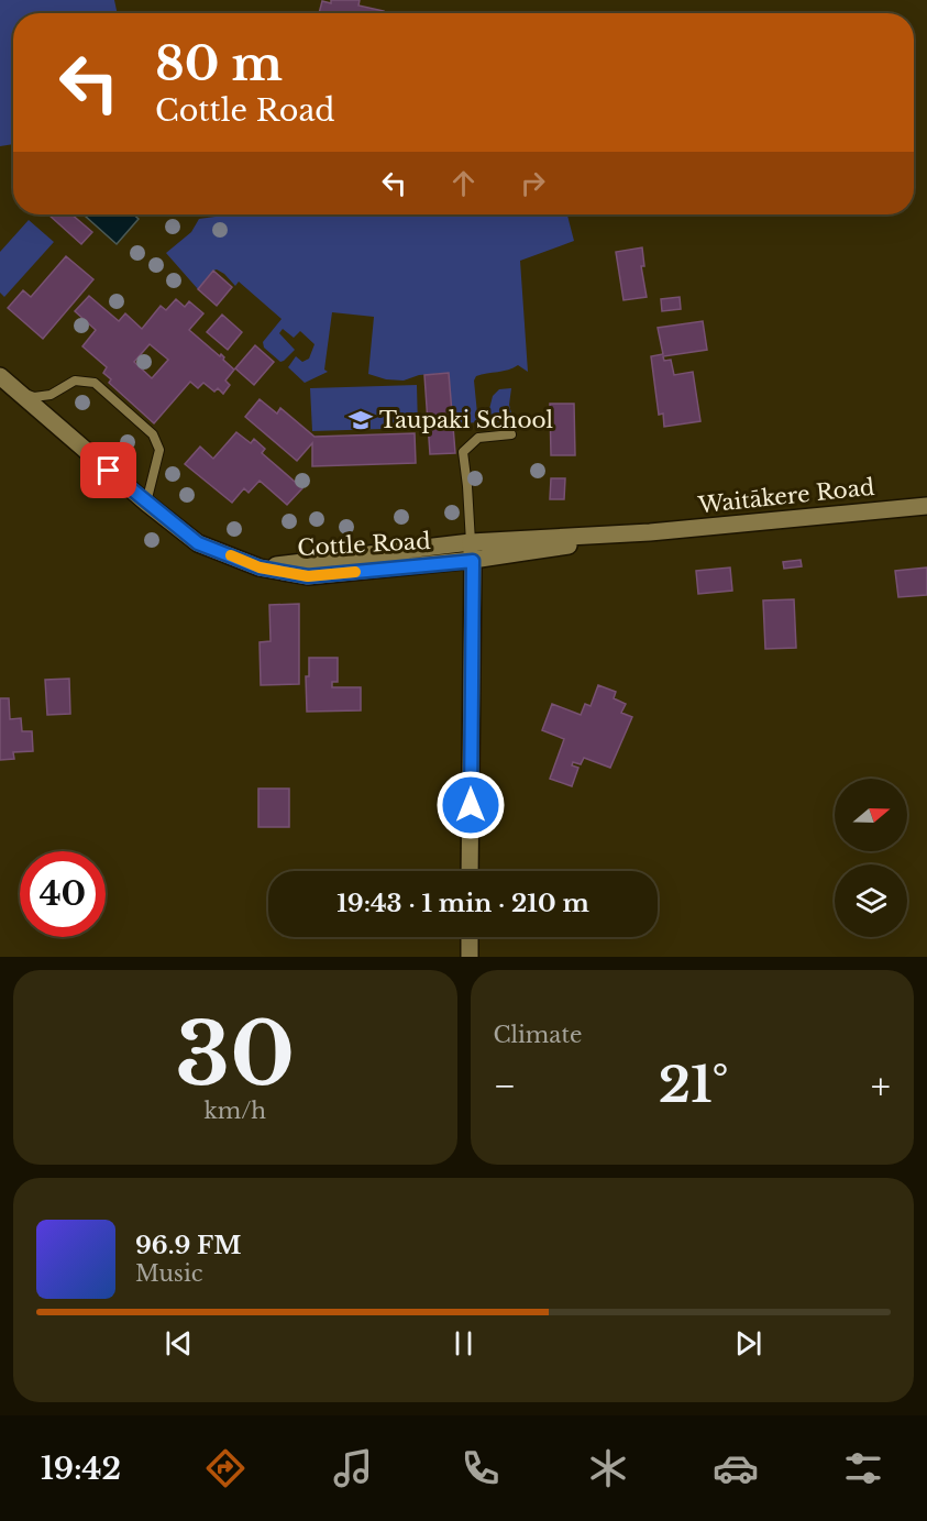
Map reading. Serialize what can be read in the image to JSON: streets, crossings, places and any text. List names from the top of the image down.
{
  "streets": {
    "street": ["Waitākere Road", "Cottle Road"]
  },
  "crossings": [
    ["Waitākere Road", "Cottle Road"]
  ],
  "places": {
    "school or university": ["Taupaki School"]
  },
  "north": "right",
  "page": {
    "turn": ["80 m", "Cottle Road"],
    "limit": "40",
    "trip": "19:43 · 1 min · 210 m",
    "tile": [
      ["30", "km/h"],
      "Climate"
    ],
    "heat": ["−", "21°", "+"],
    "song": ["96.9 FM", "Music"],
    "tabs": "19:42"
  }
}
